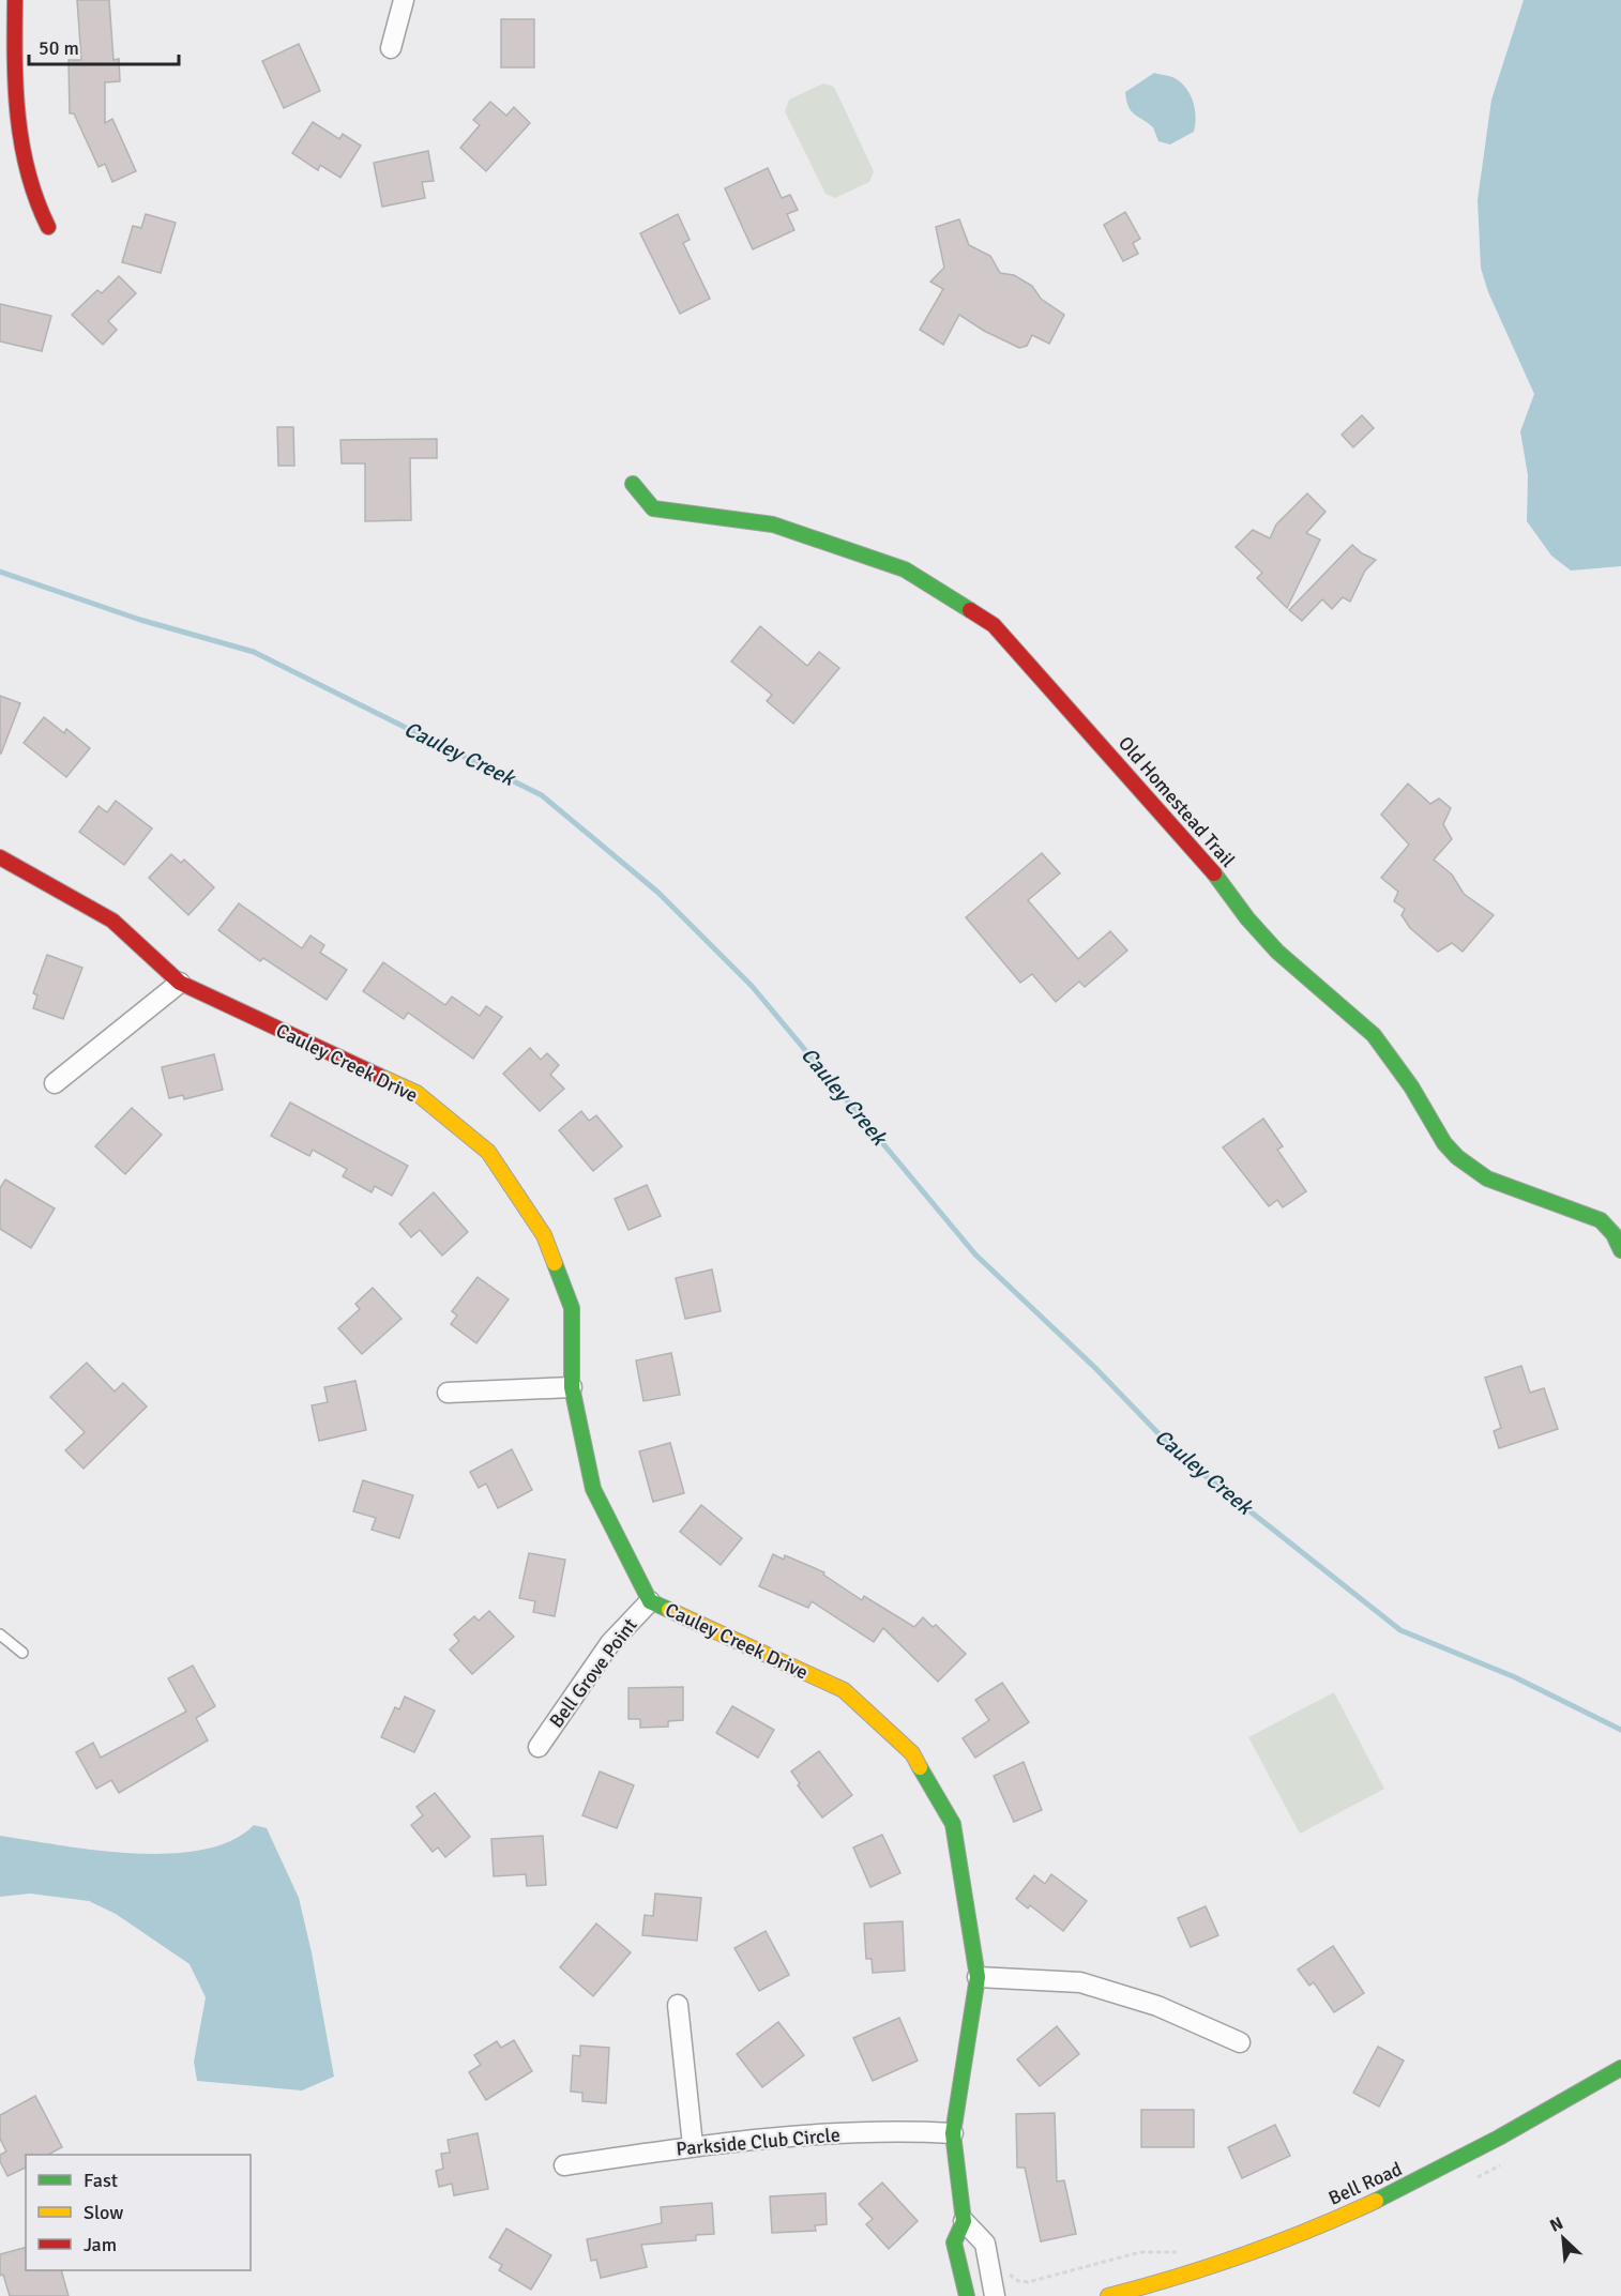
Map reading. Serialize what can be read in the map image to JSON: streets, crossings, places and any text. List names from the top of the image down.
{
  "streets": {
    "street": [
      "Old Homestead Trail",
      "Cauley Creek Drive",
      "Bell Grove Point",
      "Parkside Club Circle",
      "Bell Road"
    ]
  },
  "crossings": [
    ["Cauley Creek Drive", "Bell Grove Point"],
    ["Cauley Creek Drive", "Parkside Club Circle"]
  ],
  "water": ["Cauley Creek"],
  "legend": ["Fast", "Slow", "Jam"],
  "scale_bar": "50 m",
  "north": "top left"
}
